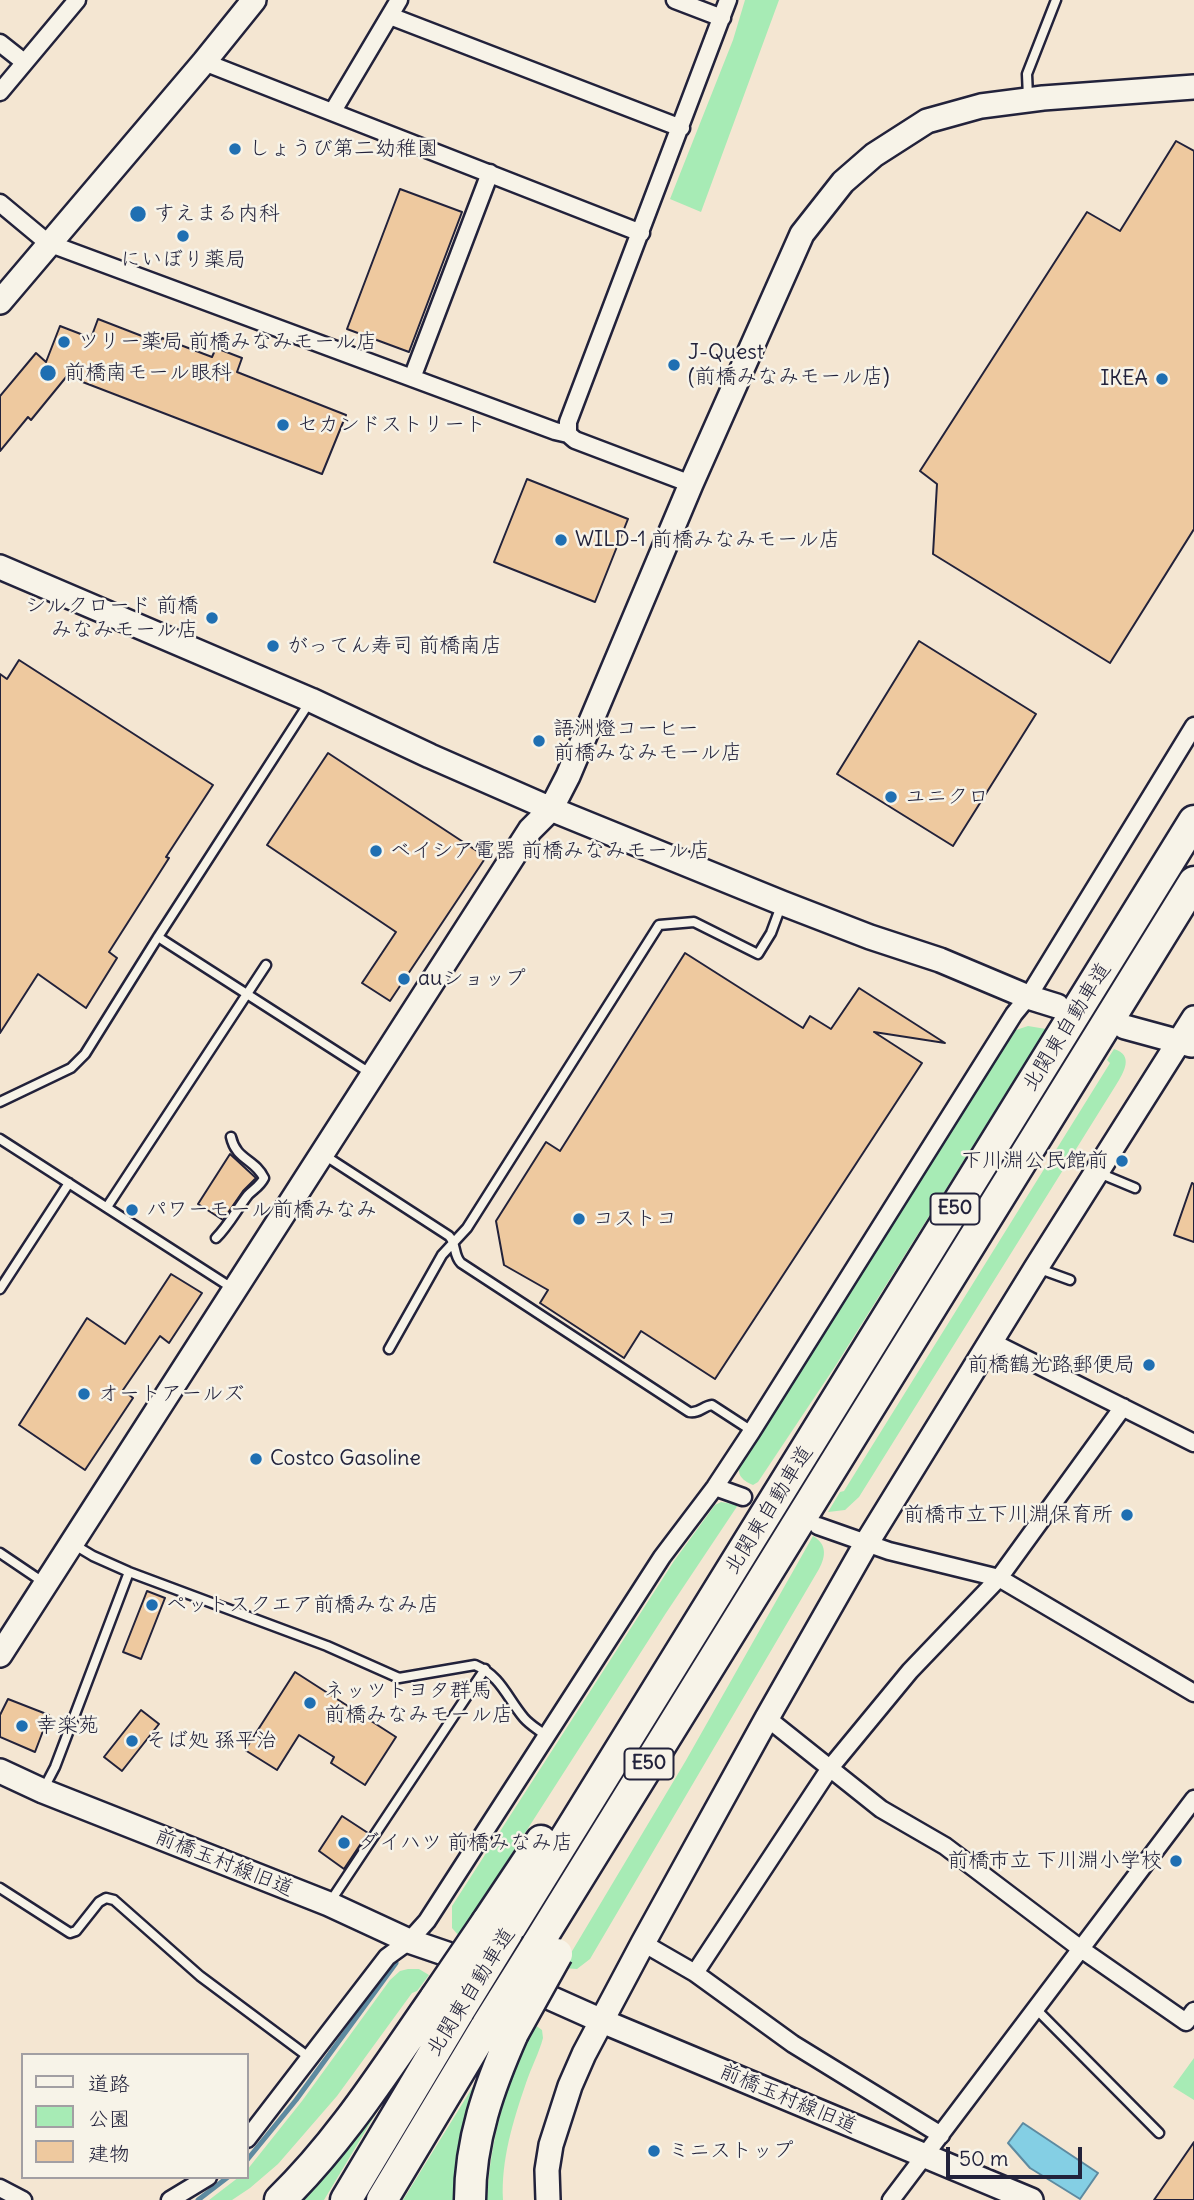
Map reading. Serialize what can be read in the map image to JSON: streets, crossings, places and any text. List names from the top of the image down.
{
  "streets": {
    "highway": ["北関東自動車道", "E50"],
    "street": ["前橋玉村線旧道"]
  },
  "places": [
    "しょうび第二幼稚園",
    "すえまる内科",
    "にいぼり薬局",
    "ツリー薬局 前橋みなみモール店",
    "J-Quest (前橋みなみモール店)",
    "前橋南モール眼科",
    "IKEA",
    "セカンドストリート",
    "WILD-1 前橋みなみモール店",
    "シルクロード 前橋 みなみモール店",
    "がってん寿司 前橋南店",
    "語洲燈コーヒー 前橋みなみモール店",
    "ユニクロ",
    "ベイシア電器 前橋みなみモール店",
    "auショップ",
    "下川淵公民館前",
    "パワーモール前橋みなみ",
    "コストコ",
    "前橋鶴光路郵便局",
    "オートアールズ",
    "Costco Gasoline",
    "前橋市立下川淵保育所",
    "ペットスクエア前橋みなみ店",
    "ネッツトヨタ群馬 前橋みなみモール店",
    "幸楽苑",
    "そば処 孫平治",
    "ダイハツ 前橋みなみ店",
    "前橋市立 下川淵小学校",
    "ミニストップ"
  ],
  "legend": ["道路", "公園", "建物"],
  "scale_bar": "50 m"
}
